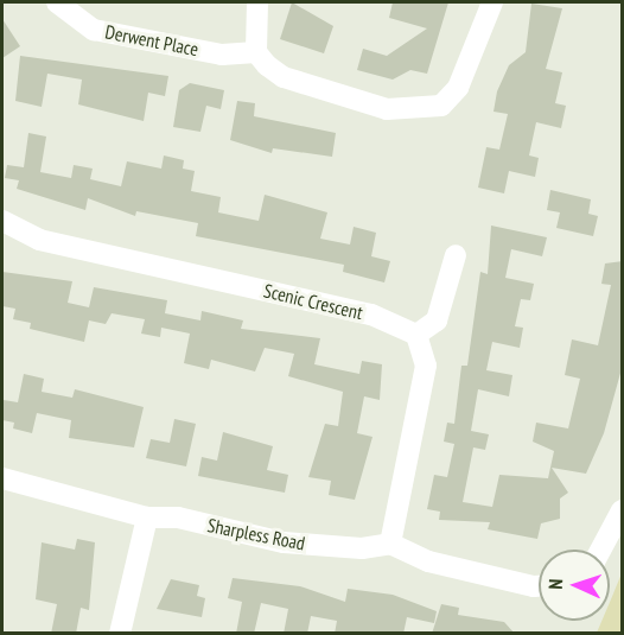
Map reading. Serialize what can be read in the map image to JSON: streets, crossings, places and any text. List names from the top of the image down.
{
  "streets": {
    "street": ["Derwent Place", "Scenic Crescent", "Sharpless Road"]
  },
  "north": "left"
}
